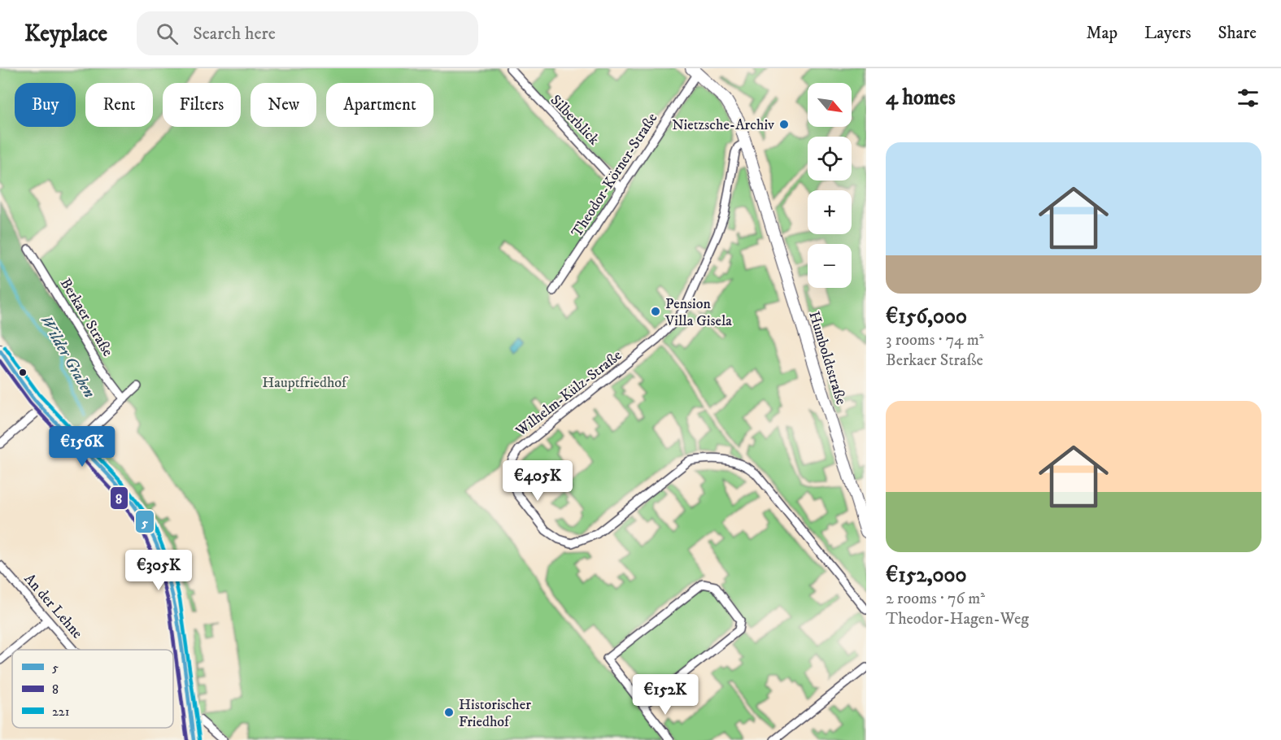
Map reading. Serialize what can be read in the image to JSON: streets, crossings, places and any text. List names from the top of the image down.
{
  "streets": {
    "street": [
      "Silberblick",
      "Theodor-Körner-Straße",
      "Berkaer Straße",
      "Humboldtstraße",
      "Wilhelm-Külz-Straße",
      "An der Lehne"
    ]
  },
  "crossings": [
    ["Silberblick", "Theodor-Körner-Straße"],
    ["Theodor-Körner-Straße", "Humboldtstraße"],
    ["Humboldtstraße", "Wilhelm-Külz-Straße"]
  ],
  "water": ["Wilder Graben"],
  "parks": ["Hauptfriedhof"],
  "places": ["Nietzsche-Archiv", "Pension Villa Gisela", "Historischer Friedhof"],
  "lines": ["transit line 221", "transit line 5", "transit line 8"],
  "legend": ["5", "8", "221"],
  "north": "bottom right",
  "page": {
    "header": "Keyplace",
    "search": "Search here",
    "nav": ["Map", "Layers", "Share"],
    "heading": "4 homes",
    "map_buttons": ["+", "−"],
    "chip": [
      "Buy",
      "Rent",
      "Filters",
      "New",
      "Apartment"
    ],
    "list": [
      {
        "name": "€156,000",
        "note": "3 rooms · 74 m² · Berkaer Straße"
      },
      {
        "name": "€152,000",
        "note": "2 rooms · 76 m² · Theodor-Hagen-Weg"
      }
    ],
    "price": [
      "€156K",
      "€405K",
      "€305K",
      "€152K"
    ]
  }
}
